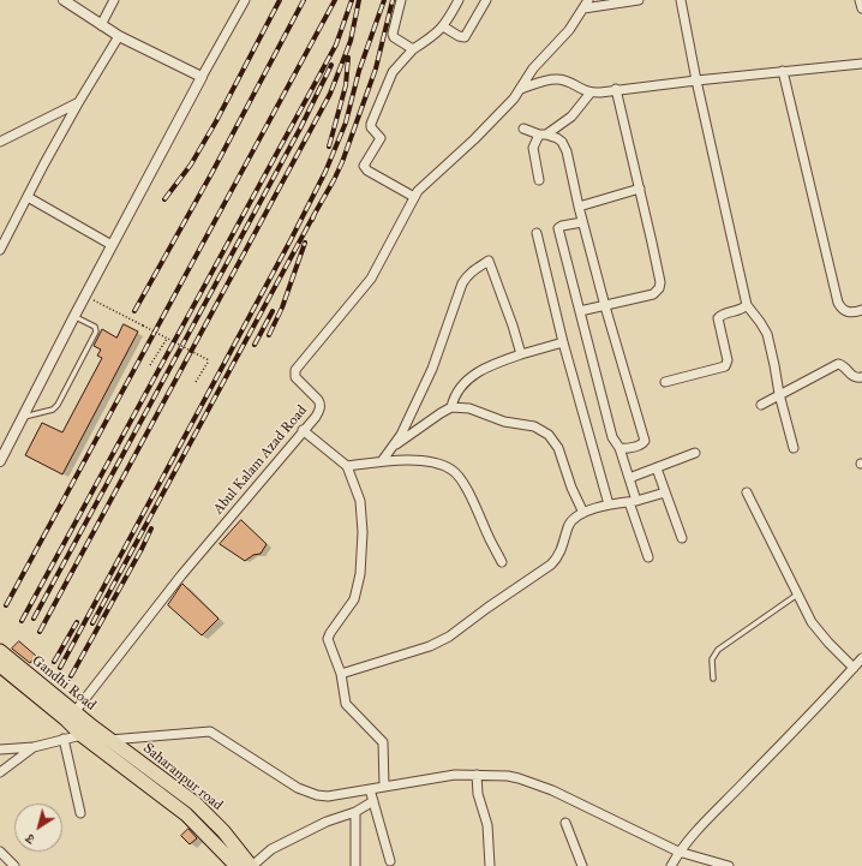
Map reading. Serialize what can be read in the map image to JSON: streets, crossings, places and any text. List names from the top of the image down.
{
  "streets": {
    "main road": ["Gandhi Road", "Saharanpur road"],
    "street": ["Abul Kalam Azad Road"]
  },
  "crossings": [
    ["Abul Kalam Azad Road", "Gandhi Road"],
    ["Gandhi Road", "Saharanpur road"]
  ],
  "north": "bottom left"
}
